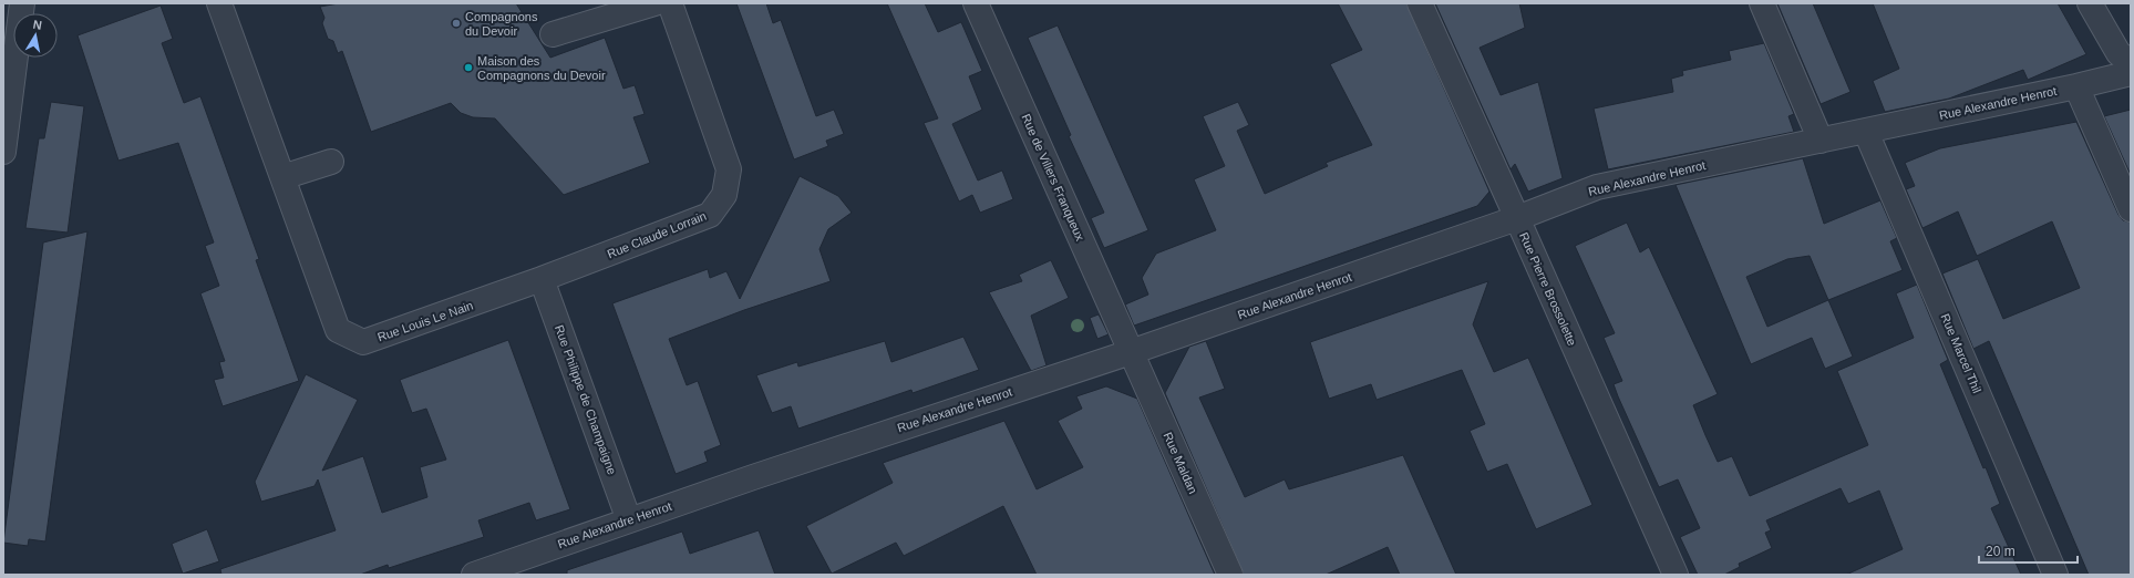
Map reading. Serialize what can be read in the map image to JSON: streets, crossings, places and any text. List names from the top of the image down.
{
  "streets": {
    "street": [
      "Rue Alexandre Henrot",
      "Rue de Villers Franqueux",
      "Rue Claude Lorrain",
      "Rue Pierre Brossolette",
      "Rue Louis Le Nain",
      "Rue Marcel Thil",
      "Rue Philippe de Champaigne",
      "Rue Maldan"
    ]
  },
  "crossings": [
    ["Rue Alexandre Henrot", "Rue de Villers Franqueux"],
    ["Rue Alexandre Henrot", "Rue Pierre Brossolette"],
    ["Rue Alexandre Henrot", "Rue Marcel Thil"],
    ["Rue Alexandre Henrot", "Rue Philippe de Champaigne"],
    ["Rue Alexandre Henrot", "Rue Maldan"],
    ["Rue de Villers Franqueux", "Rue Maldan"],
    ["Rue Claude Lorrain", "Rue Louis Le Nain"],
    ["Rue Claude Lorrain", "Rue Philippe de Champaigne"],
    ["Rue Louis Le Nain", "Rue Philippe de Champaigne"]
  ],
  "places": ["Compagnons du Devoir", "Maison des Compagnons du Devoir"],
  "scale_bar": "20 m",
  "north": "top"
}
